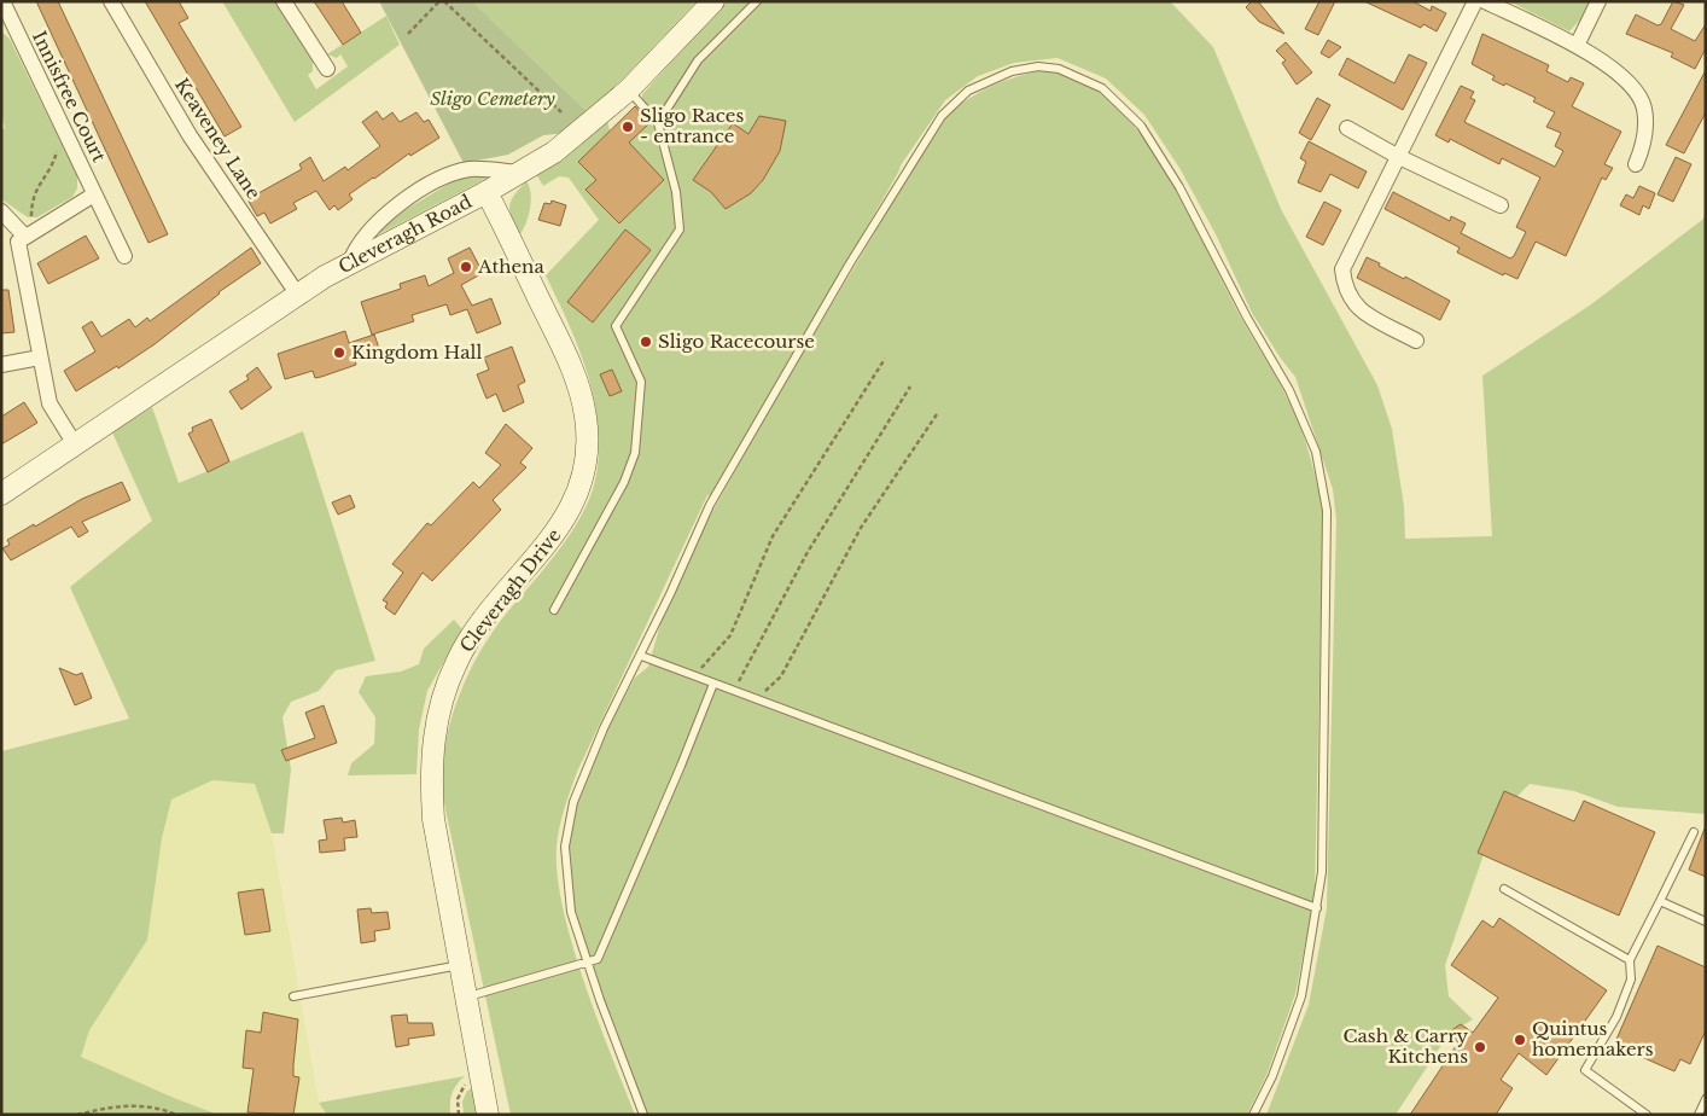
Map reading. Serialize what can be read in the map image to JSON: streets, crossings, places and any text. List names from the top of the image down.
{
  "streets": {
    "street": [
      "Innisfree Court",
      "Keaveney Lane",
      "Cleveragh Road",
      "Cleveragh Drive"
    ]
  },
  "crossings": [
    ["Keaveney Lane", "Cleveragh Road"],
    ["Cleveragh Road", "Cleveragh Drive"]
  ],
  "parks": ["Sligo Cemetery"],
  "places": [
    "Sligo Races - entrance",
    "Athena",
    "Sligo Racecourse",
    "Kingdom Hall",
    "Quintus homemakers",
    "Cash & Carry Kitchens"
  ]
}
